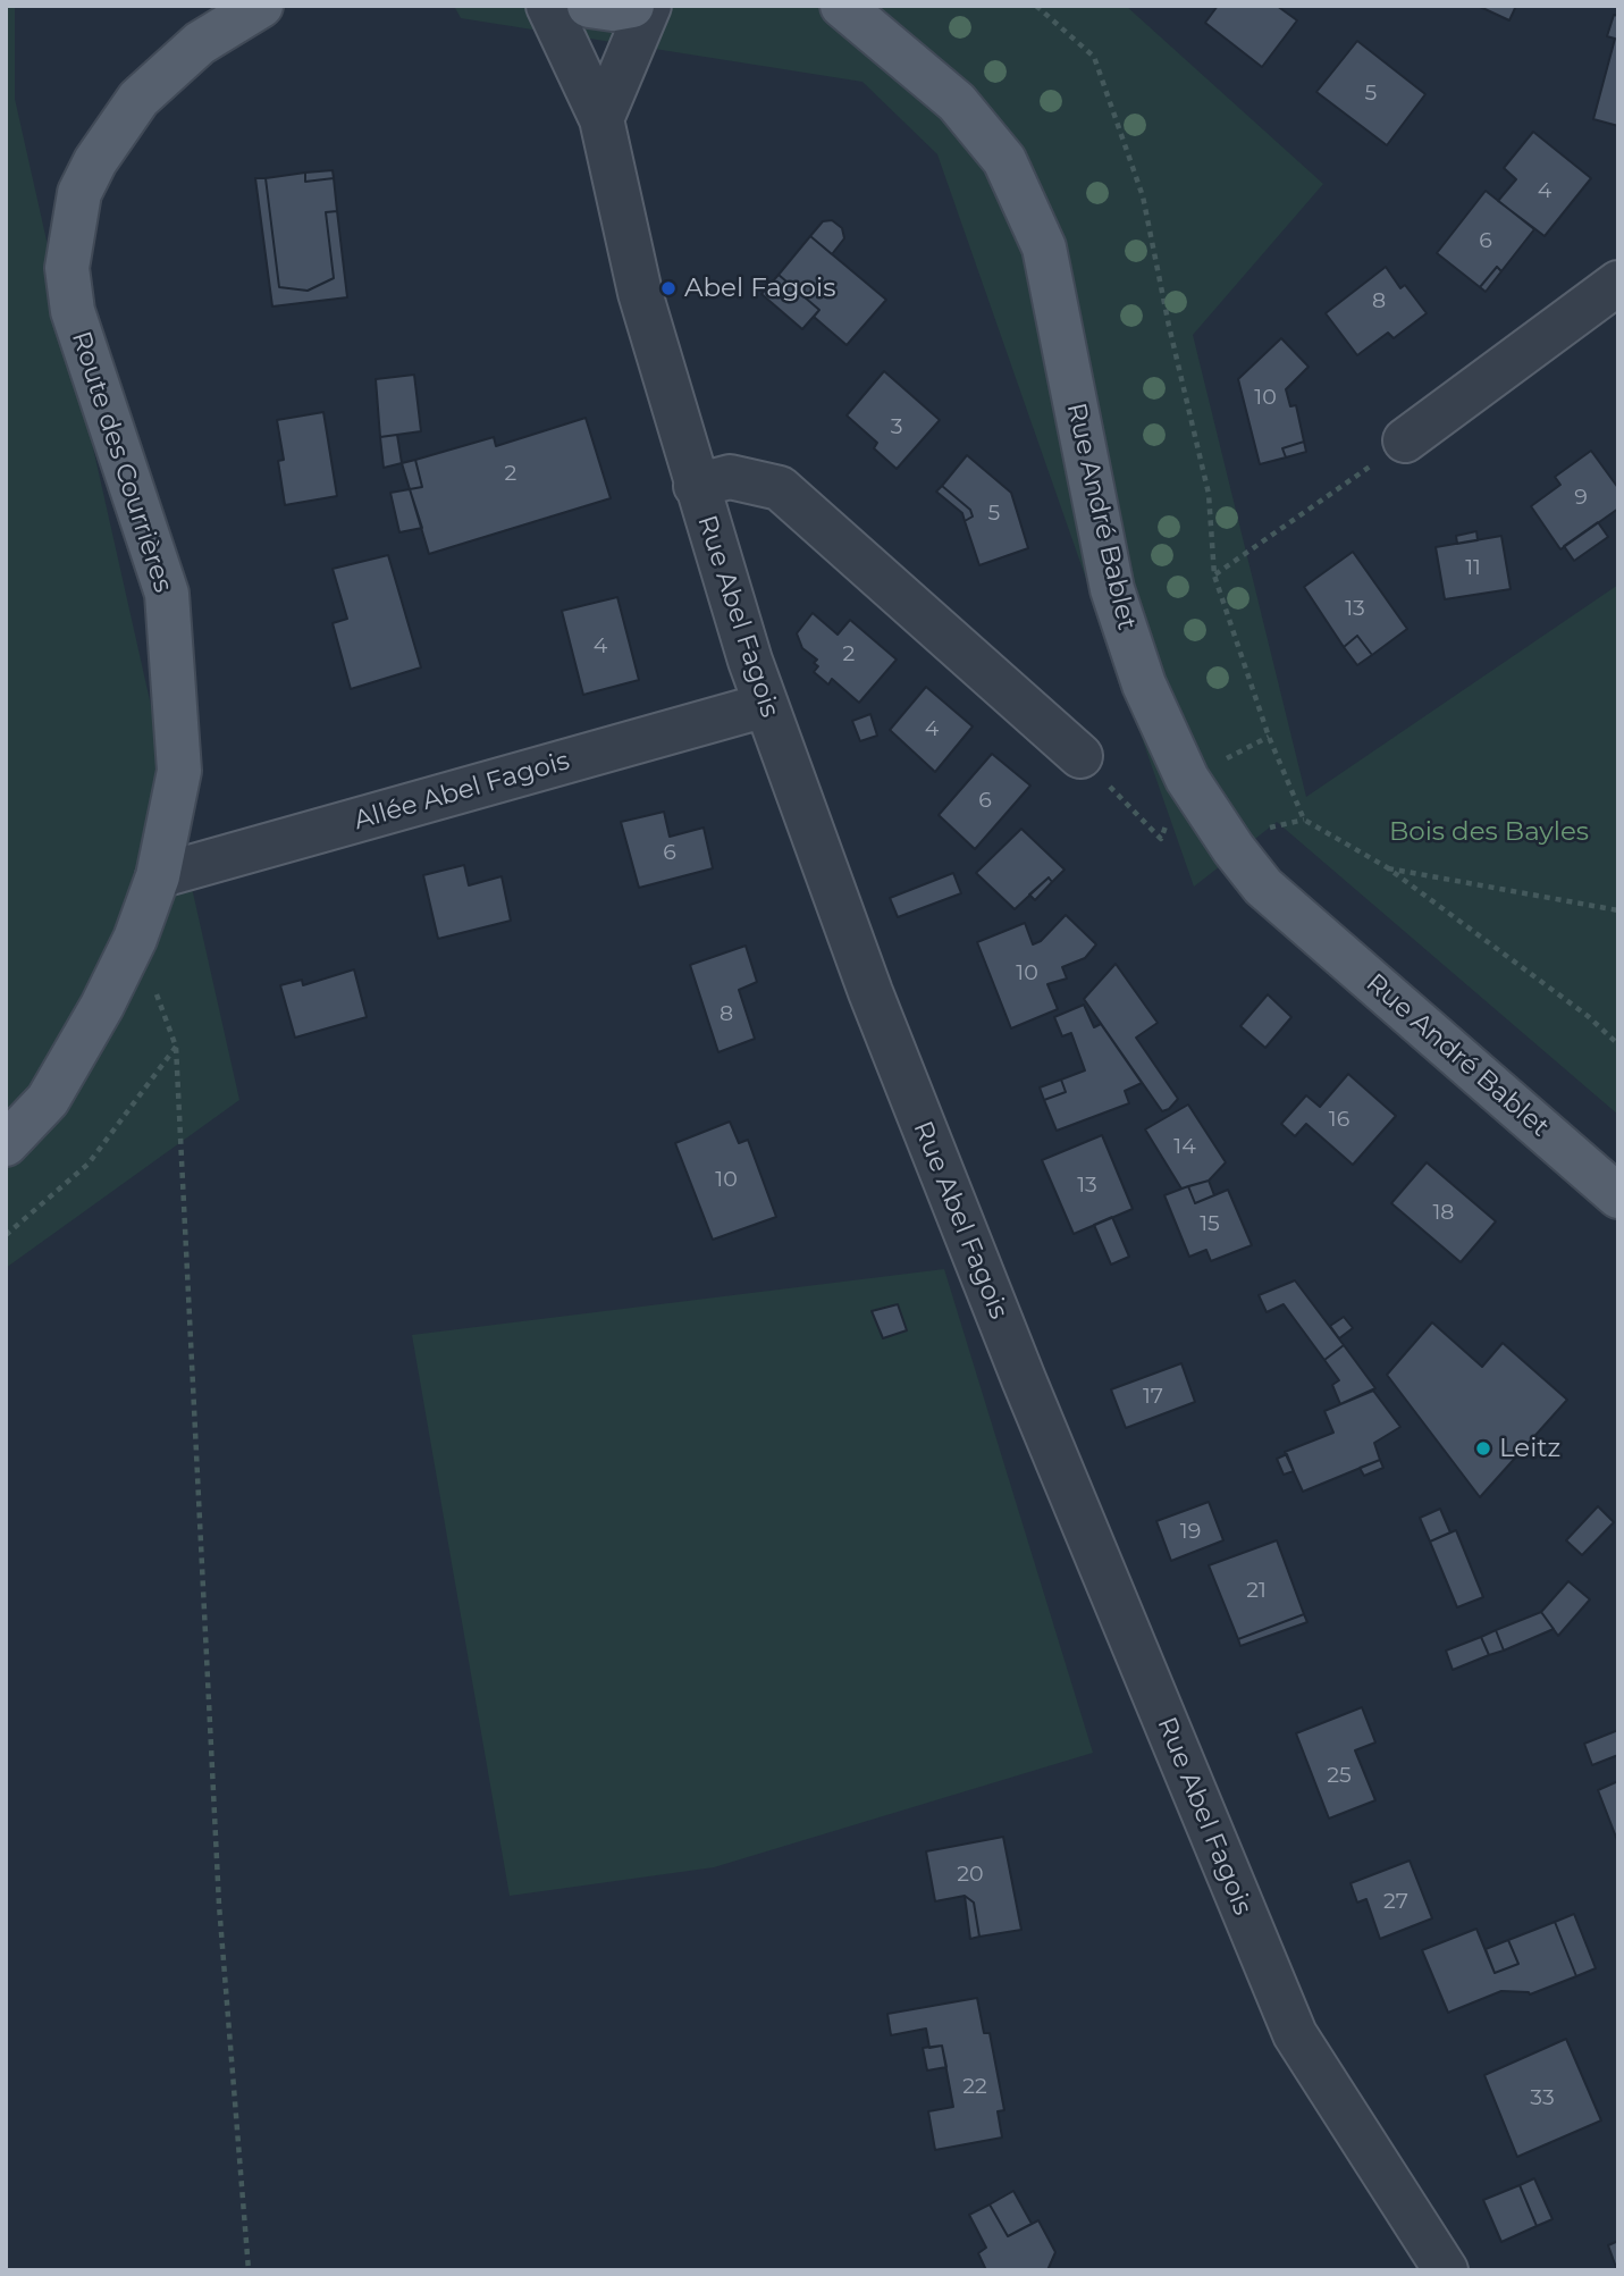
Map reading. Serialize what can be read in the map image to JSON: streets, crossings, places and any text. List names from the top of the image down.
{
  "streets": {
    "main road": ["Route des Courrières", "Rue André Bablet"],
    "street": ["Rue Abel Fagois", "Allée Abel Fagois"]
  },
  "crossings": [
    ["Route des Courrières", "Allée Abel Fagois"],
    ["Rue Abel Fagois", "Allée Abel Fagois"]
  ],
  "parks": ["Bois des Bayles"],
  "places": ["Abel Fagois", "Leitz"],
  "house_numbers": [
    "5",
    "4",
    "6",
    "8",
    "10",
    "3",
    "2",
    "9",
    "5",
    "11",
    "13",
    "4",
    "2",
    "4",
    "6",
    "6",
    "10",
    "8",
    "16",
    "14",
    "10",
    "13",
    "18",
    "15",
    "17",
    "19",
    "21",
    "25",
    "20",
    "27",
    "22",
    "33"
  ]
}
